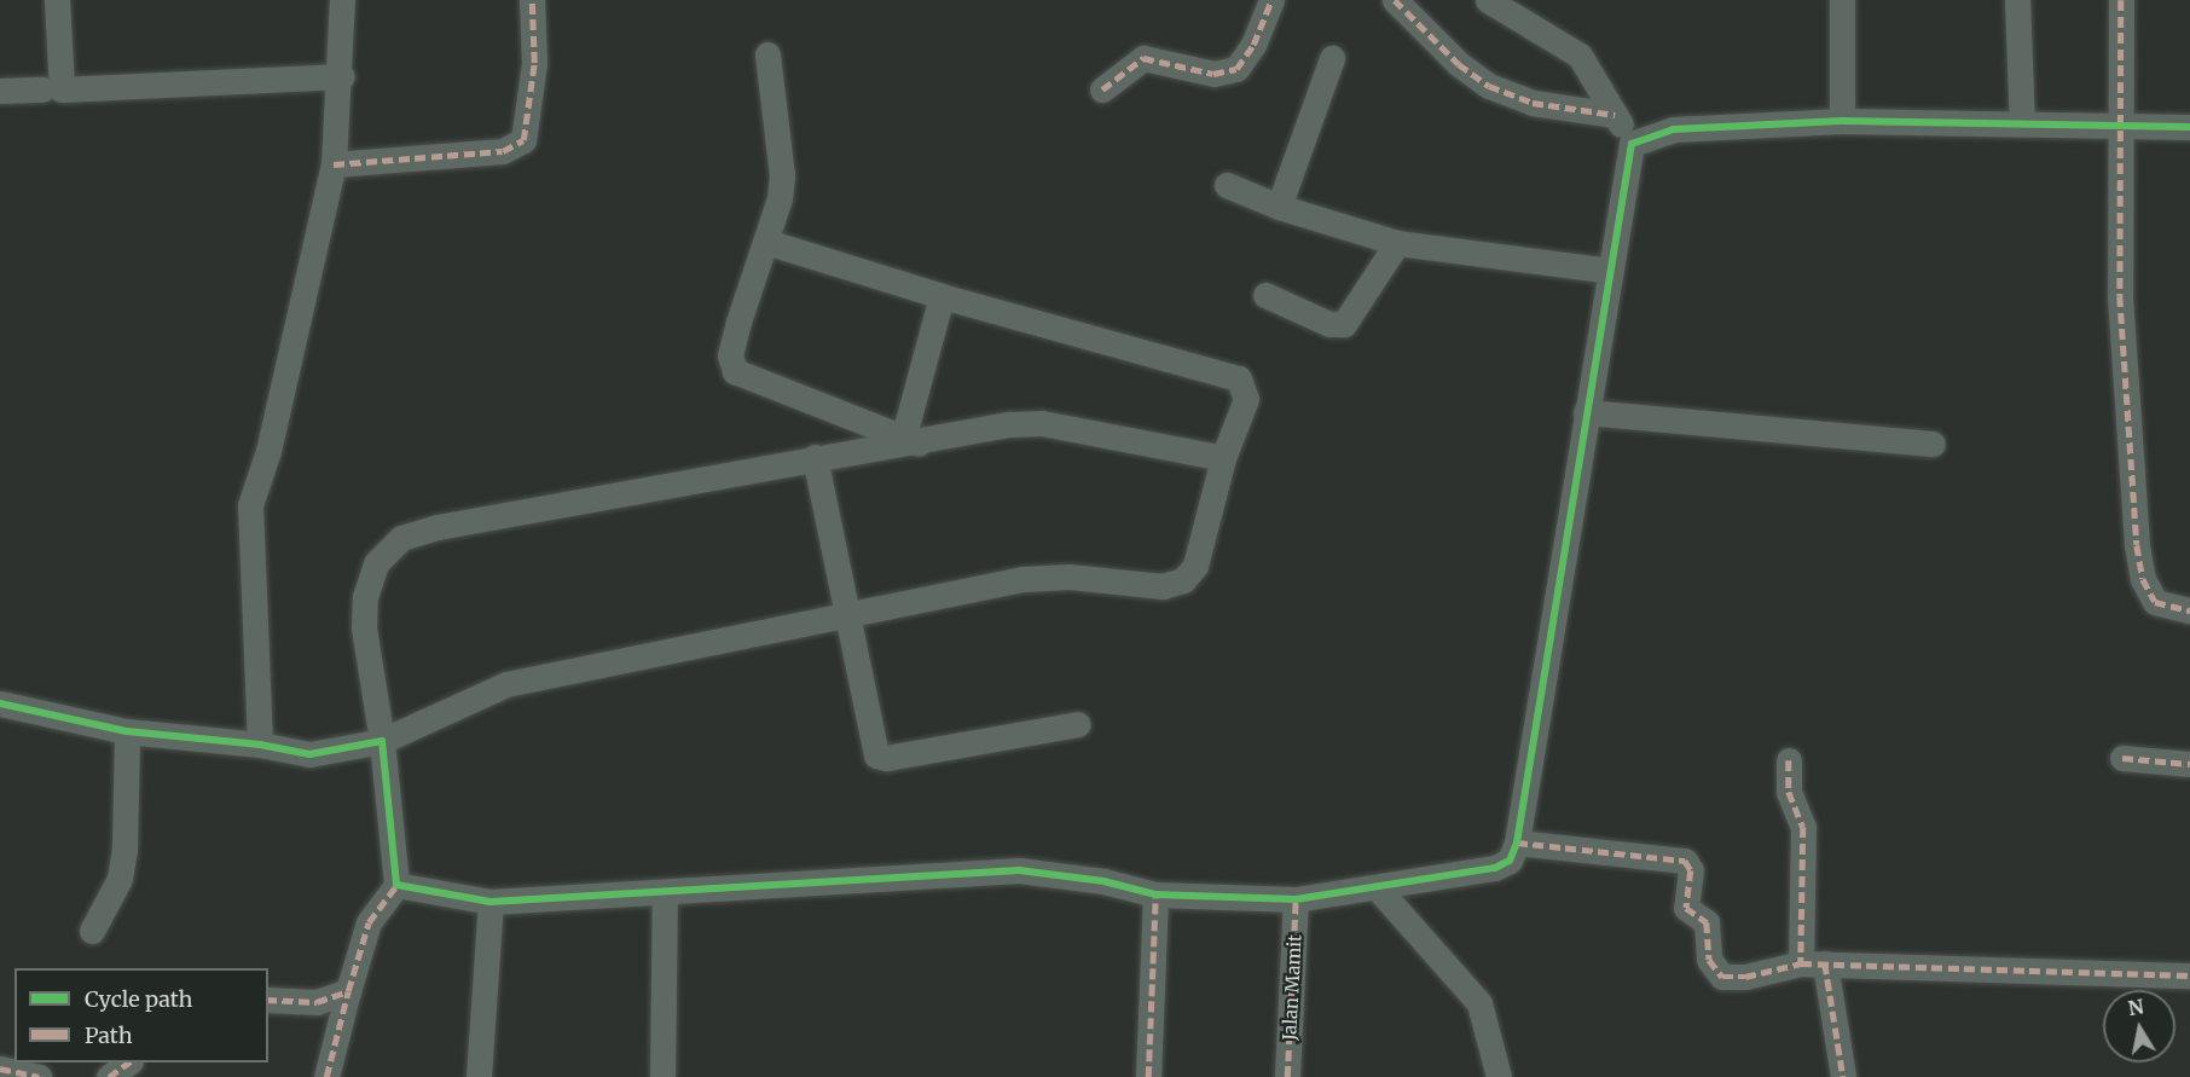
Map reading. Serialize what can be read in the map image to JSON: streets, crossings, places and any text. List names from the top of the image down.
{
  "streets": {
    "street": ["Jalan Mamit"]
  },
  "legend": ["Cycle path", "Path"],
  "north": "top"
}
